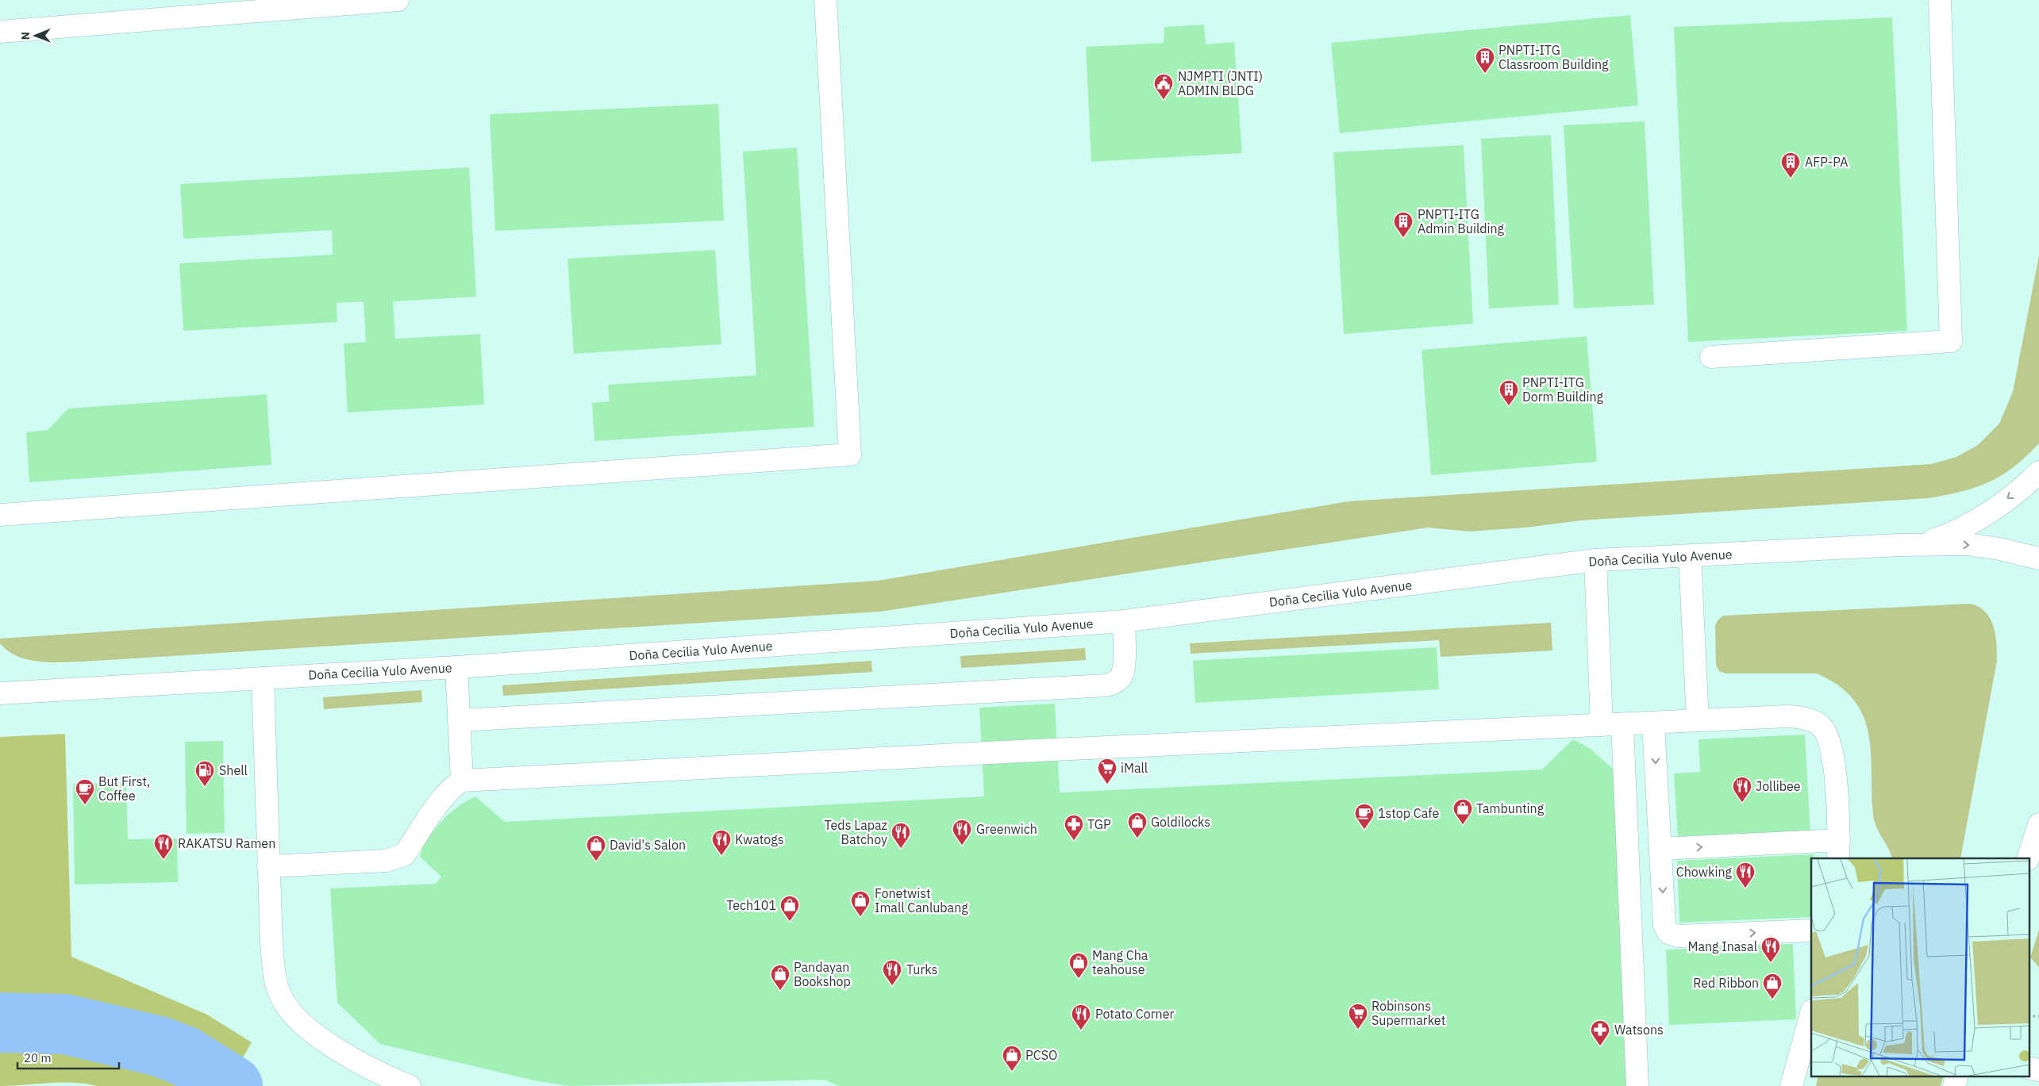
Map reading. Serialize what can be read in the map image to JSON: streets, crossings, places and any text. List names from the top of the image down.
{
  "streets": {
    "main road": ["Doña Cecilia Yulo Avenue"]
  },
  "places": {
    "building": [
      "PNPTI-ITG Classroom Building",
      "AFP-PA",
      "PNPTI-ITG Admin Building",
      "PNPTI-ITG Dorm Building"
    ],
    "public building": ["NJMPTI (JNTI) ADMIN BLDG"],
    "supermarket": ["iMall", "Robinsons Supermarket"],
    "fuel station": ["Shell"],
    "restaurant": [
      "Jollibee",
      "Greenwich",
      "Teds Lapaz Batchoy",
      "Kwatogs",
      "RAKATSU Ramen",
      "Chowking",
      "Mang Inasal",
      "Turks",
      "Potato Corner"
    ],
    "cafe": ["But First, Coffee", "1stop Cafe"],
    "shop": [
      "Tambunting",
      "Goldilocks",
      "David's Salon",
      "Fonetwist Imall Canlubang",
      "Tech101",
      "Mang Cha teahouse",
      "Pandayan Bookshop",
      "Red Ribbon",
      "PCSO"
    ],
    "pharmacy": ["TGP", "Watsons"]
  },
  "scale_bar": "20 m",
  "north": "left"
}
